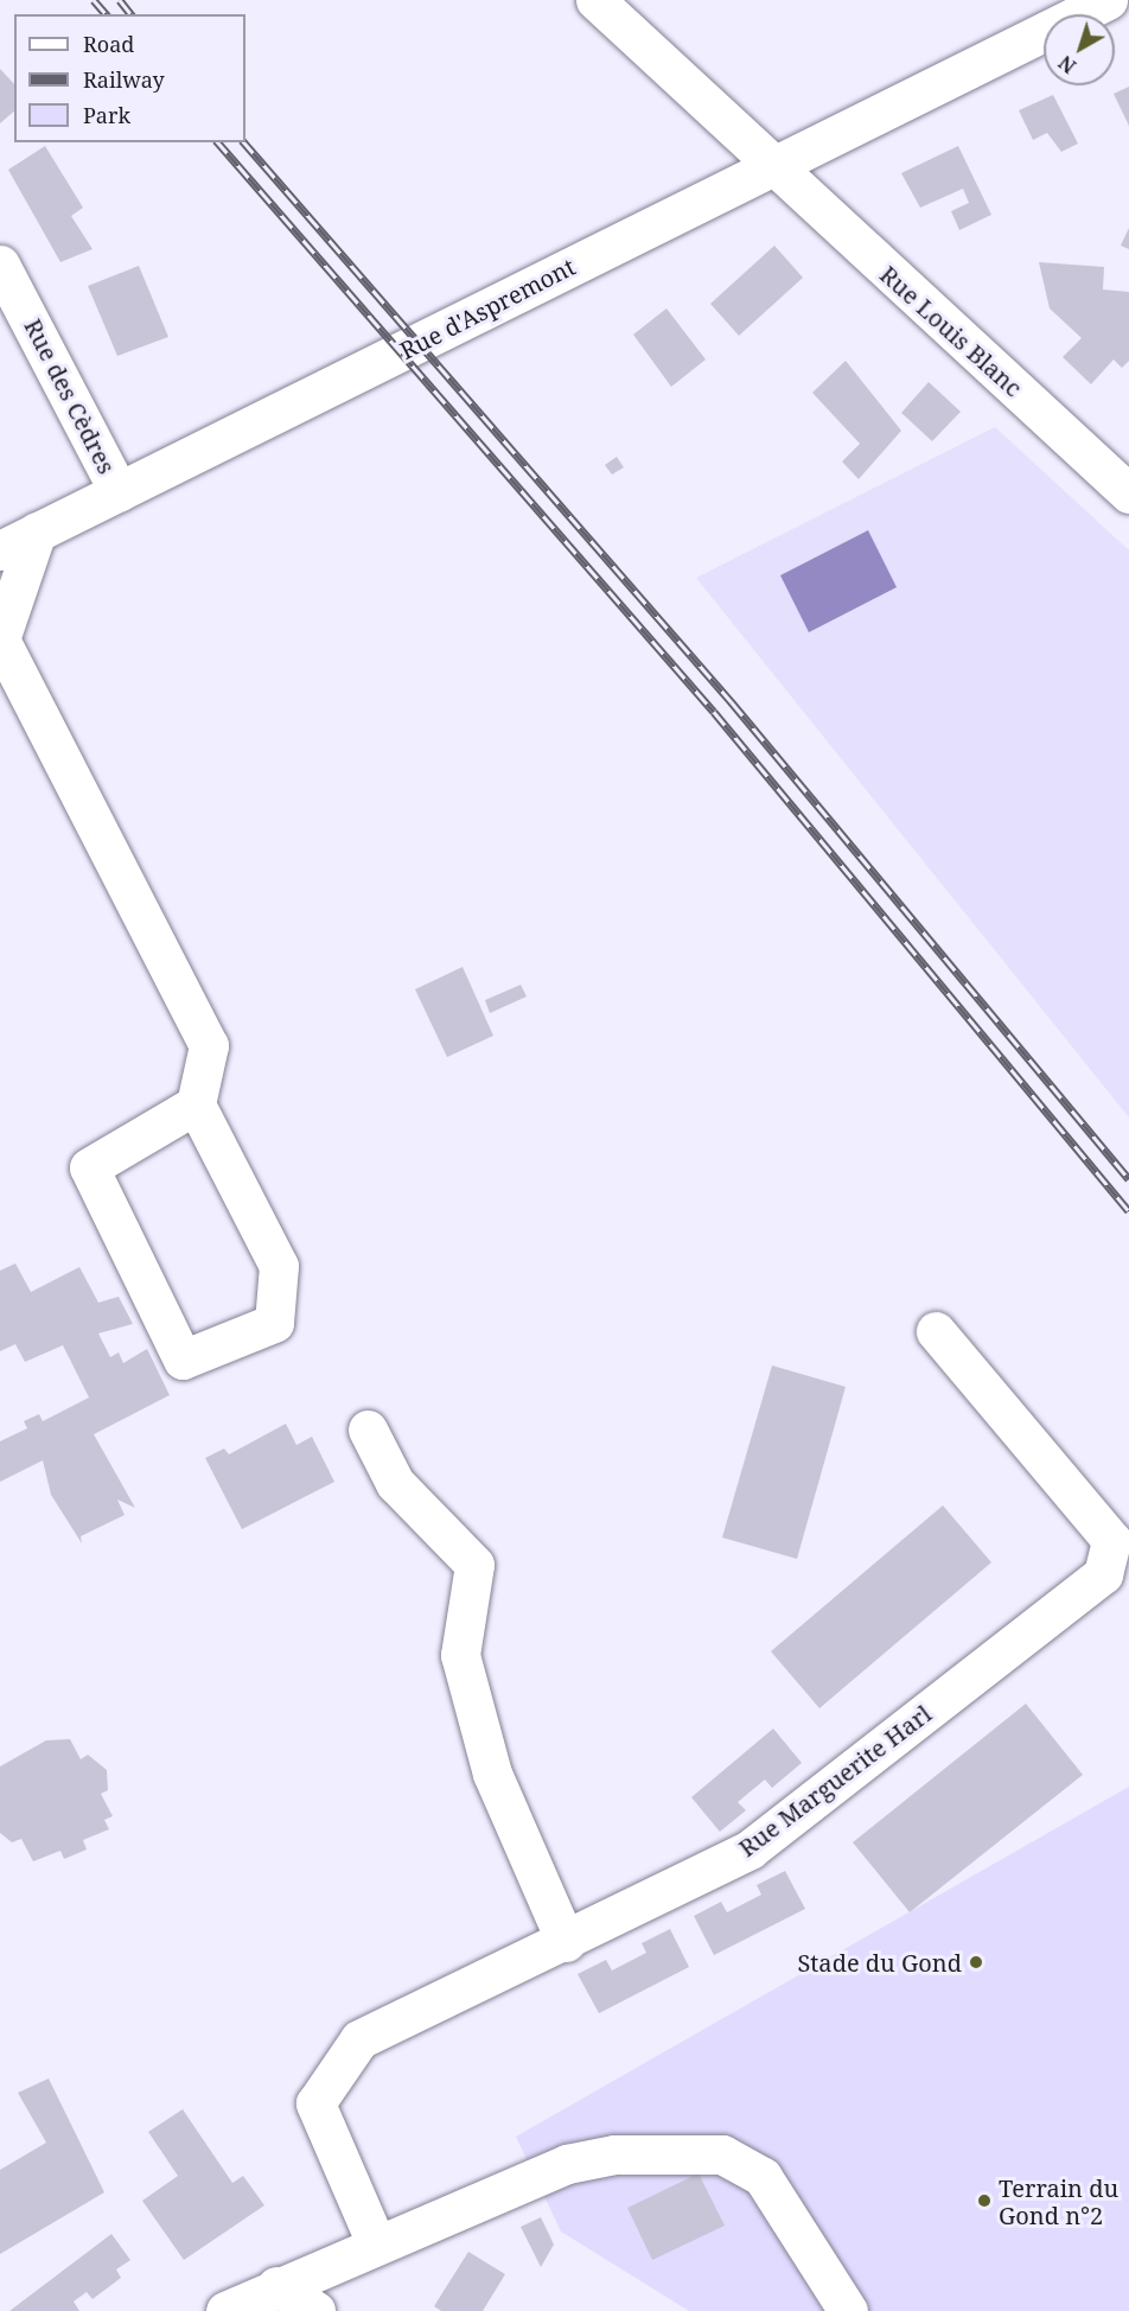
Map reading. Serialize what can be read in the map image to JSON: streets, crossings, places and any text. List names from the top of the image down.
{
  "streets": {
    "street": [
      "Rue d'Aspremont",
      "Rue Louis Blanc",
      "Rue des Cèdres",
      "Rue Marguerite Harl"
    ]
  },
  "crossings": [
    ["Rue d'Aspremont", "Rue Louis Blanc"],
    ["Rue d'Aspremont", "Rue des Cèdres"]
  ],
  "places": ["Stade du Gond", "Terrain du Gond n°2"],
  "legend": ["Road", "Railway", "Park"],
  "north": "bottom left"
}
